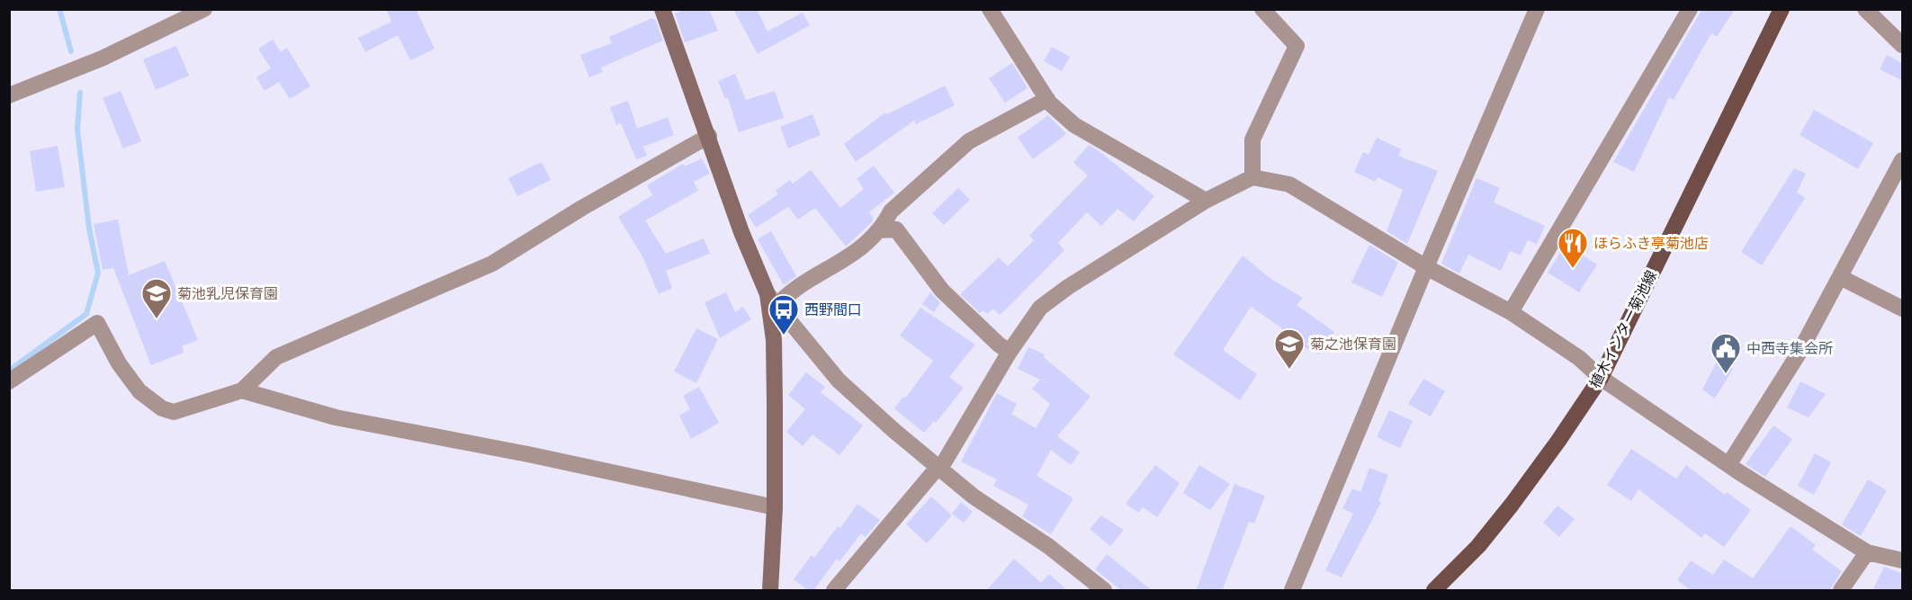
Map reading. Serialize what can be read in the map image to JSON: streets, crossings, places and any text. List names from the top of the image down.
{
  "streets": {
    "main road": ["植木インター菊池線"]
  },
  "places": {
    "restaurant": ["ほらふき亭菊池店"],
    "school or university": ["菊池乳児保育園", "菊之池保育園"],
    "bus stop": ["西野間口"],
    "public building": ["中西寺集会所"]
  }
}
